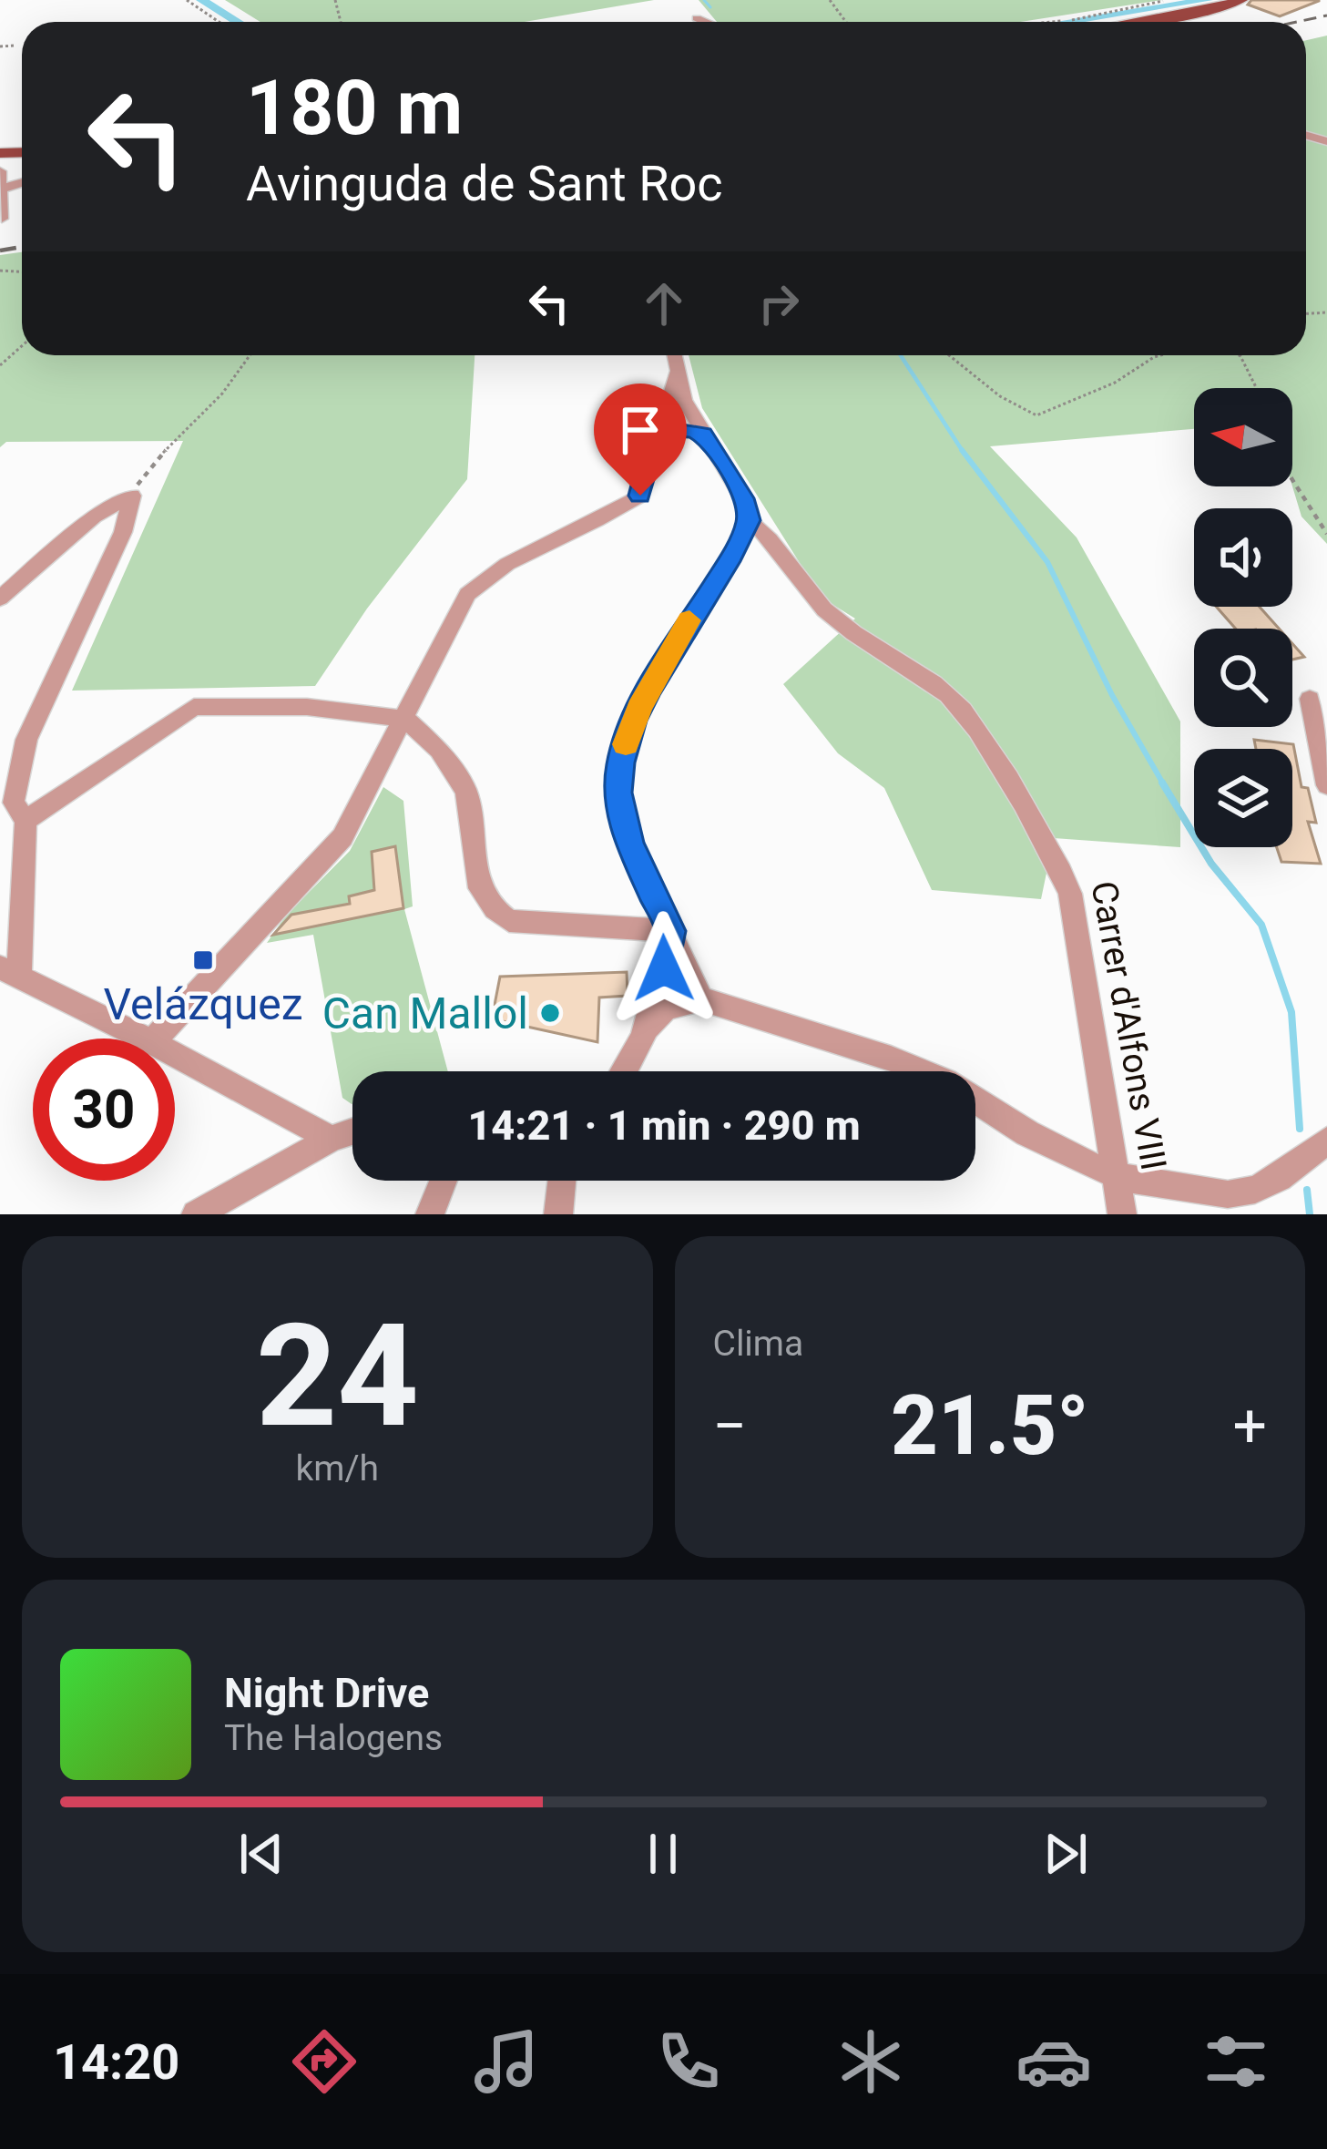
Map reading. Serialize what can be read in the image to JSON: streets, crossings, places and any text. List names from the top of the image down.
{
  "streets": {
    "street": ["Carrer d'Alfons VIII"]
  },
  "places": {
    "transit": ["Velázquez"],
    "other": ["Can Mallol"]
  },
  "north": "left",
  "page": {
    "turn": ["180 m", "Avinguda de Sant Roc"],
    "limit": "30",
    "trip": "14:21 · 1 min · 290 m",
    "tile": [
      ["24", "km/h"],
      "Clima"
    ],
    "heat": ["−", "21.5°", "+"],
    "song": ["Night Drive", "The Halogens"],
    "tabs": "14:20"
  }
}
